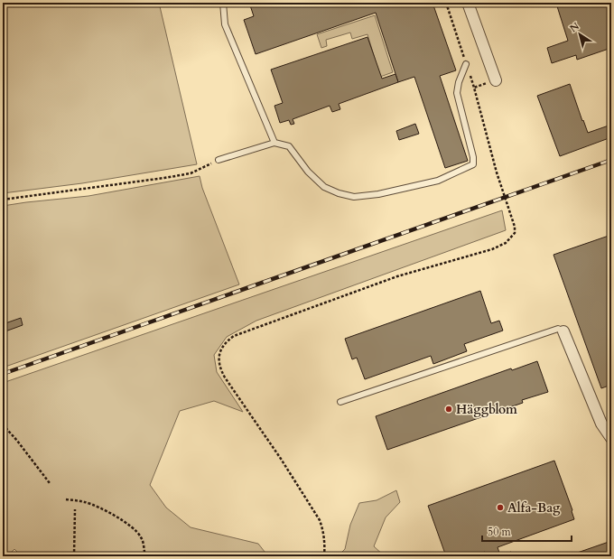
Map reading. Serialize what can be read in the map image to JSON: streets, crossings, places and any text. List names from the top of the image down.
{
  "places": ["Häggblom", "Alfa-Bag"],
  "scale_bar": "50 m",
  "north": "top left"
}
